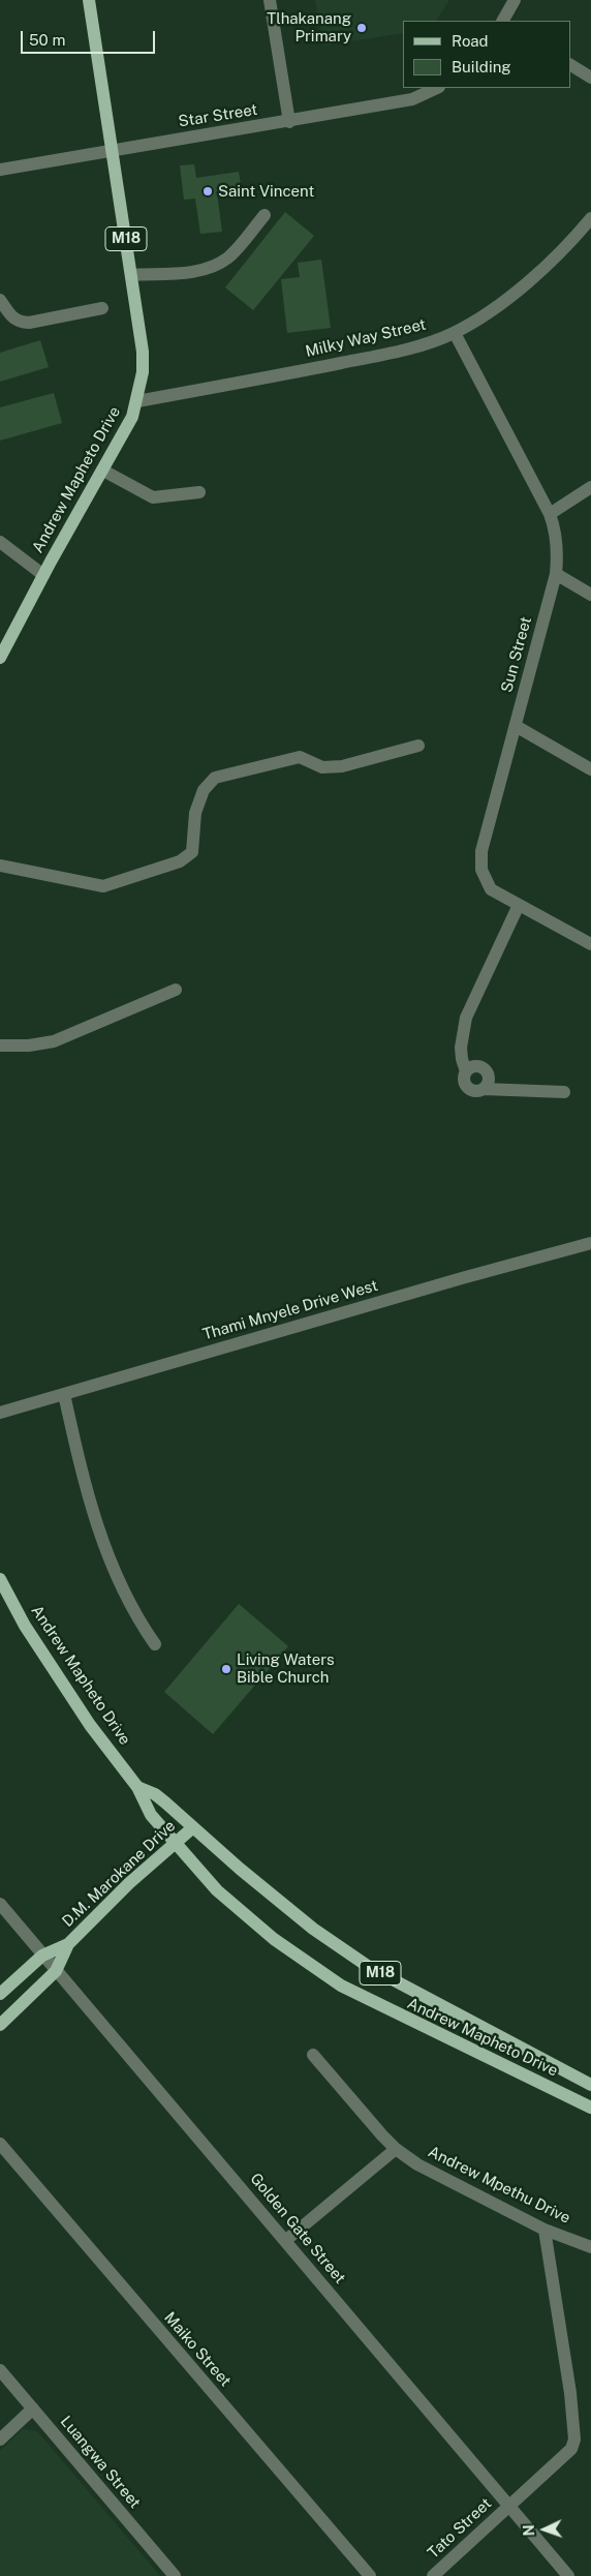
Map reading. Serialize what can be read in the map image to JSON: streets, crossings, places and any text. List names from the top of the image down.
{
  "streets": {
    "main road": ["M18", "Andrew Mapheto Drive", "D.M. Marokane Drive"],
    "street": [
      "Star Street",
      "Milky Way Street",
      "Sun Street",
      "Thami Mnyele Drive West",
      "Andrew Mpethu Drive",
      "Golden Gate Street",
      "Maiko Street",
      "Luangwa Street",
      "Tato Street"
    ]
  },
  "crossings": [
    ["Star Street", "Andrew Mapheto Drive"],
    ["Milky Way Street", "Andrew Mapheto Drive"],
    ["Milky Way Street", "Sun Street"],
    ["Andrew Mapheto Drive", "D.M. Marokane Drive"],
    ["D.M. Marokane Drive", "Golden Gate Street"],
    ["Andrew Mpethu Drive", "Tato Street"],
    ["Golden Gate Street", "Tato Street"]
  ],
  "places": ["Tlhakanang Primary", "Saint Vincent", "Living Waters Bible Church"],
  "legend": ["Road", "Building"],
  "scale_bar": "50 m",
  "north": "left"
}
